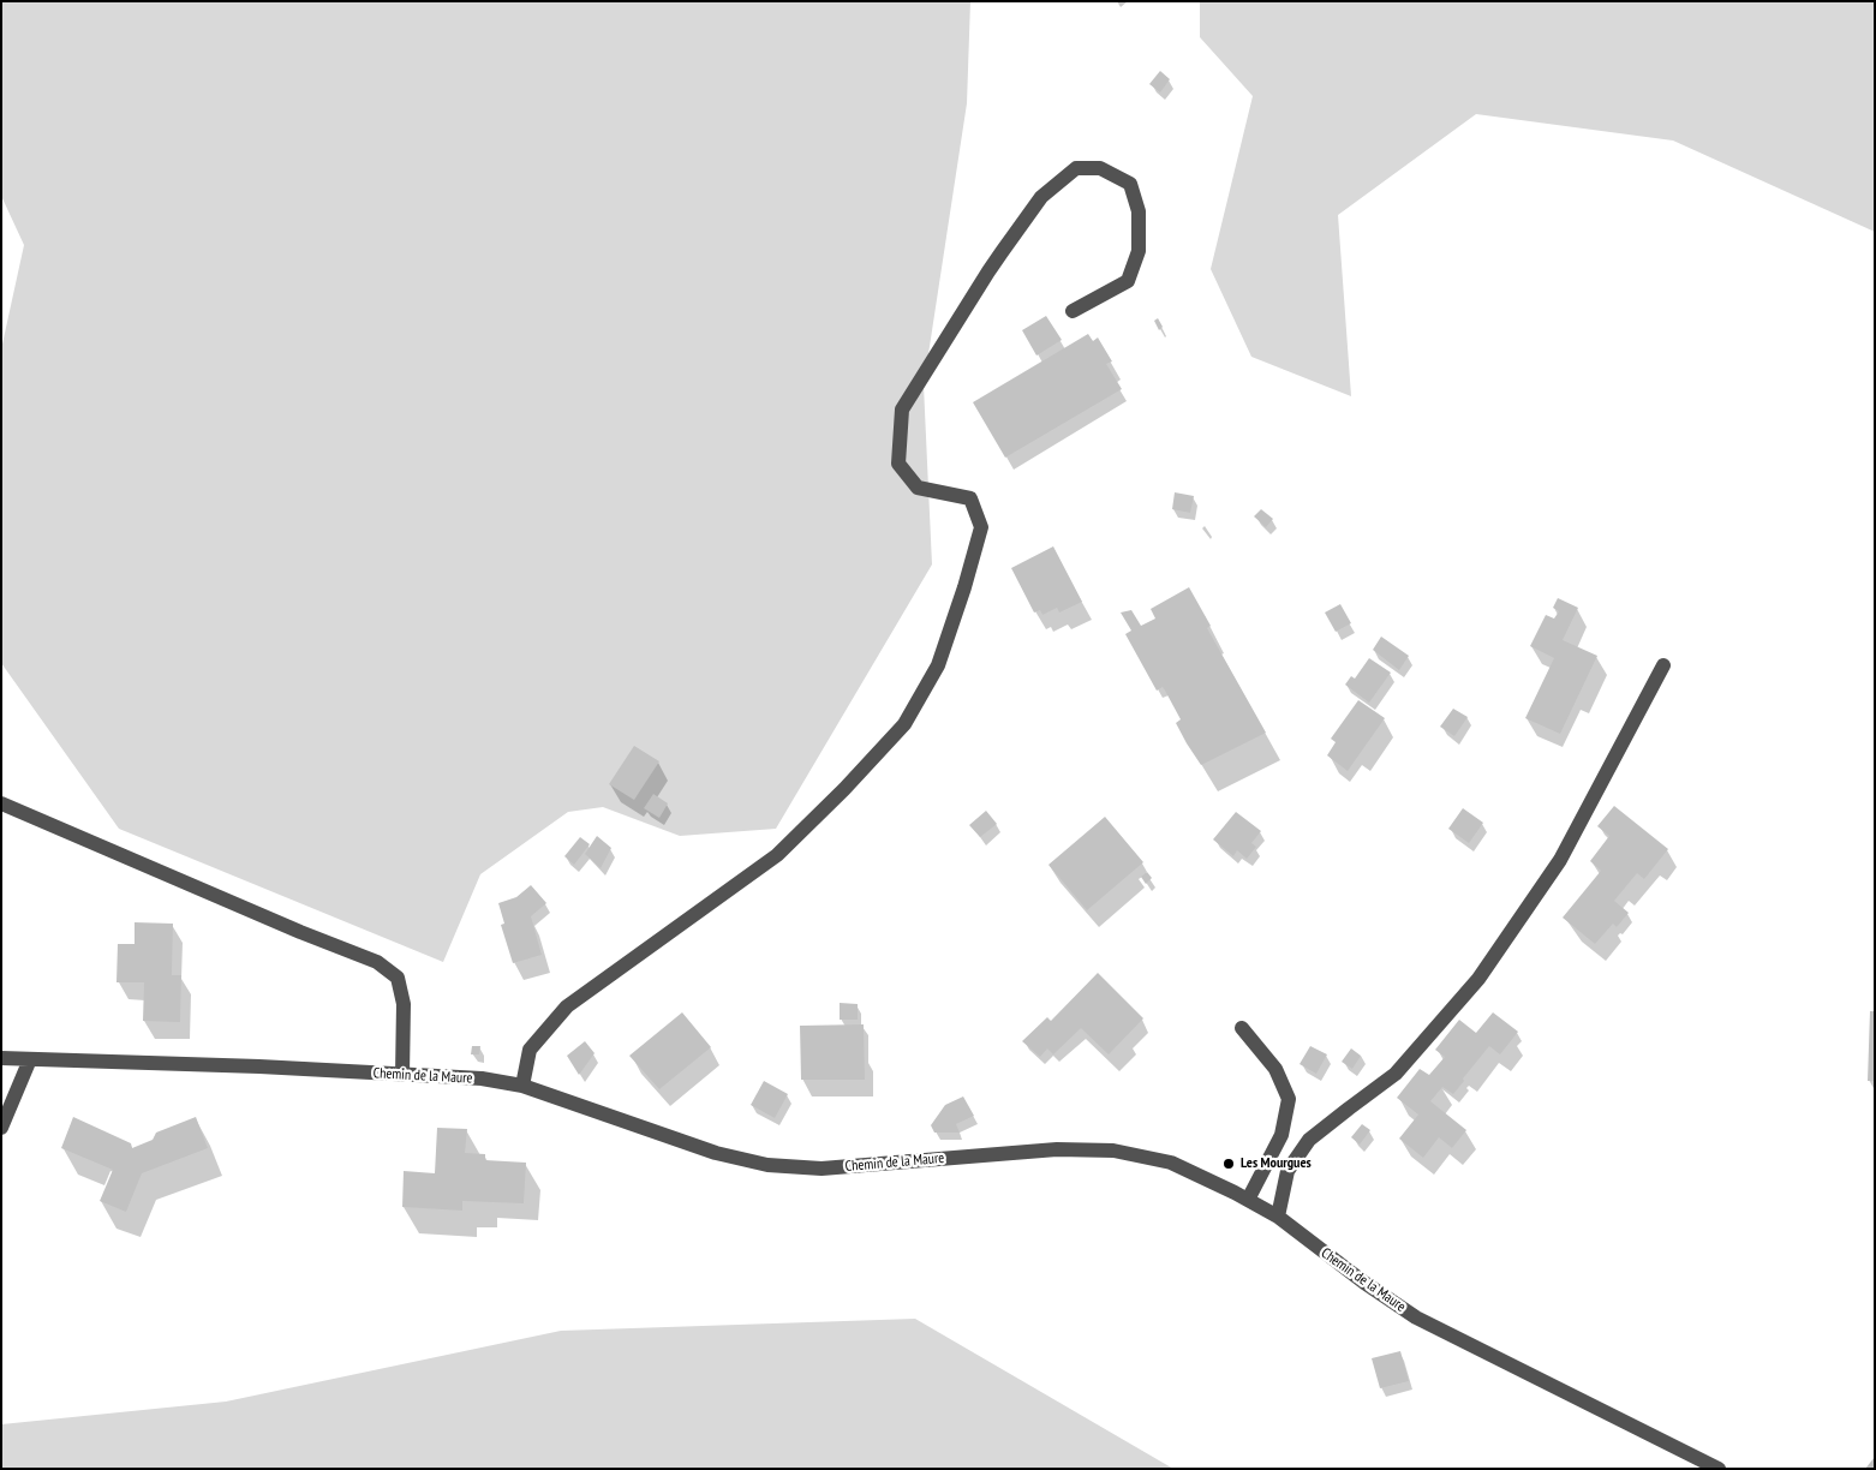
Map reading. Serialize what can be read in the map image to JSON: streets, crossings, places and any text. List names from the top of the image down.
{
  "streets": {
    "street": ["Chemin de la Maure"]
  },
  "places": ["Les Mourgues"]
}
